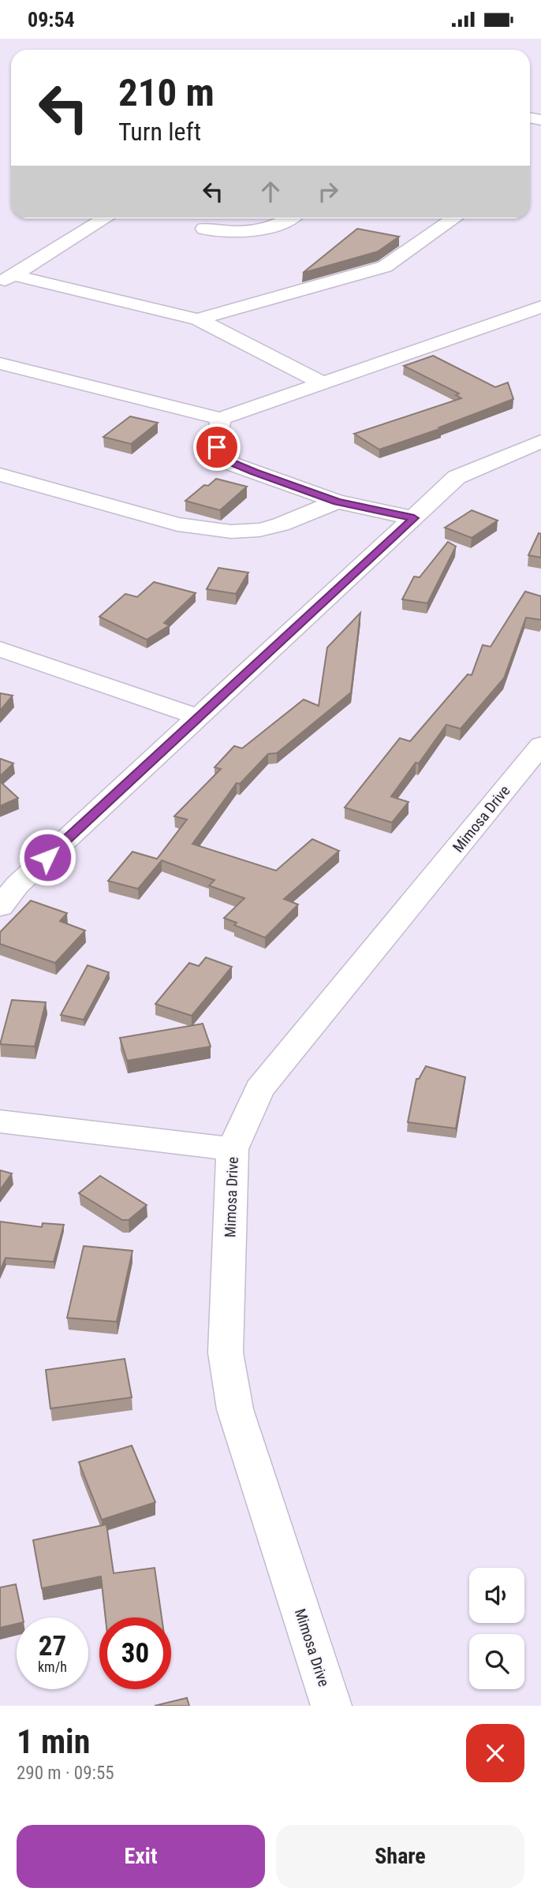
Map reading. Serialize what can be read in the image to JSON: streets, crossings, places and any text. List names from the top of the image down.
{
  "streets": {
    "street": ["Mimosa Drive"]
  },
  "page": {
    "status": "09:54",
    "turn": ["210 m", "Turn left"],
    "speed": "27 km/h",
    "limit": "30",
    "heading": ["1 min", "290 m · 09:55"],
    "buttons": ["Exit", "Share"]
  }
}
